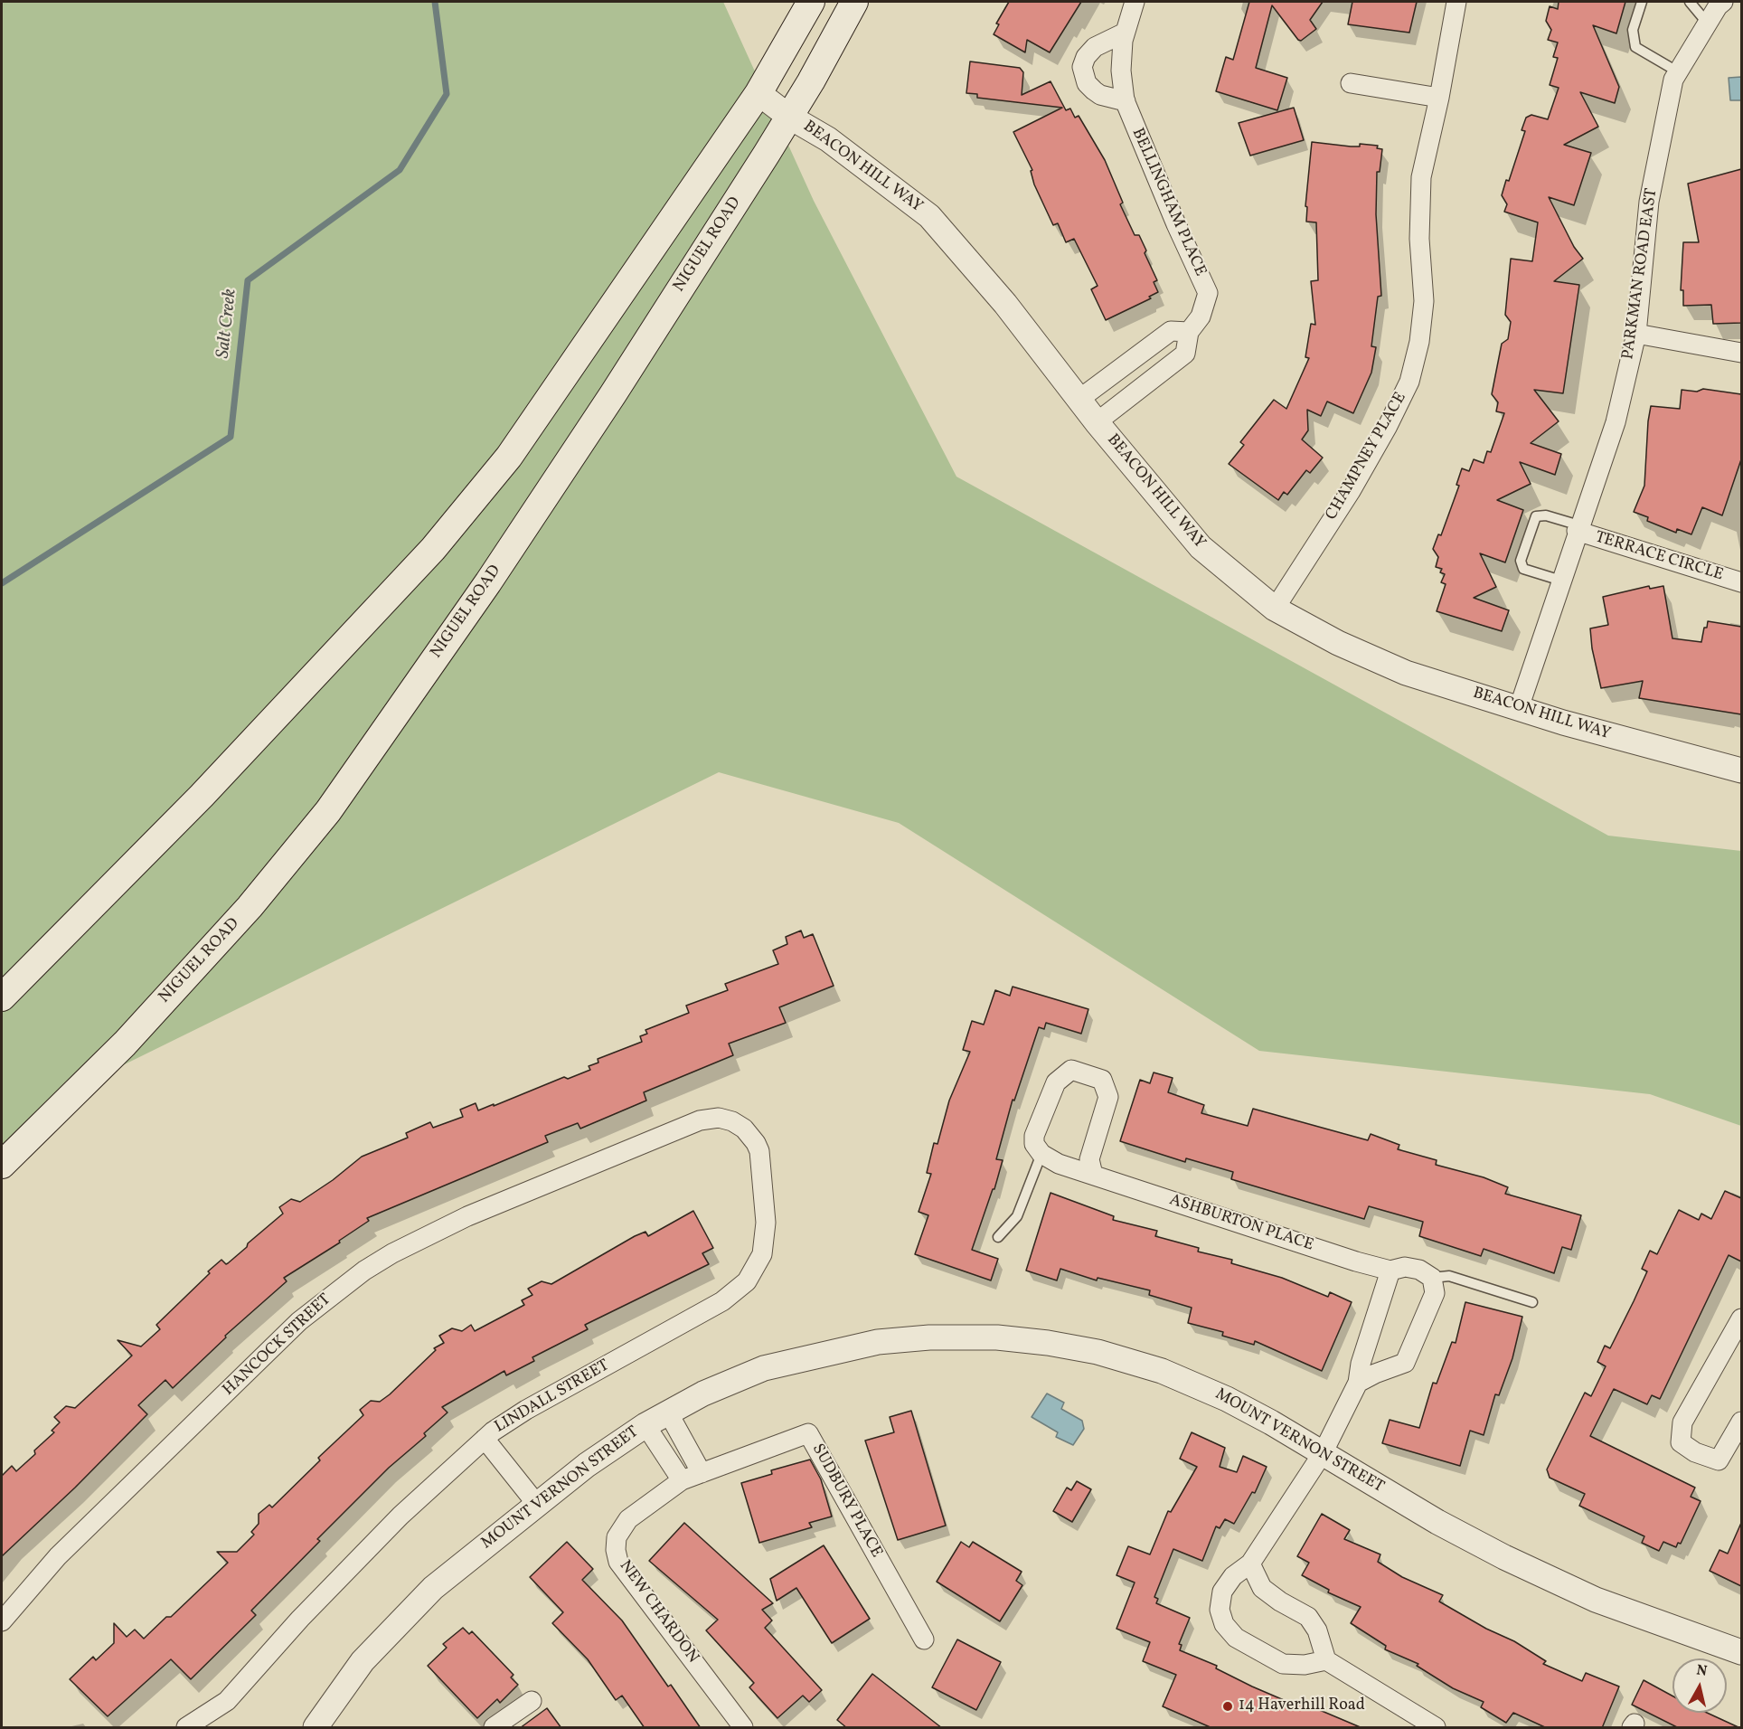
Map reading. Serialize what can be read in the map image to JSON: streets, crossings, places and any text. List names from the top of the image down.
{
  "streets": {
    "main road": ["NIGUEL ROAD"],
    "street": [
      "BEACON HILL WAY",
      "BELLINGHAM PLACE",
      "PARKMAN ROAD EAST",
      "CHAMPNEY PLACE",
      "TERRACE CIRCLE",
      "ASHBURTON PLACE",
      "HANCOCK STREET",
      "LINDALL STREET",
      "MOUNT VERNON STREET",
      "SUDBURY PLACE",
      "NEW CHARDON"
    ]
  },
  "crossings": [
    ["BEACON HILL WAY", "BELLINGHAM PLACE"],
    ["BEACON HILL WAY", "NIGUEL ROAD"],
    ["BEACON HILL WAY", "PARKMAN ROAD EAST"],
    ["BEACON HILL WAY", "CHAMPNEY PLACE"],
    ["PARKMAN ROAD EAST", "TERRACE CIRCLE"],
    ["HANCOCK STREET", "LINDALL STREET"],
    ["SUDBURY PLACE", "NEW CHARDON"]
  ],
  "water": ["Salt Creek"],
  "places": ["14 Haverhill Road"],
  "north": "top"
}
